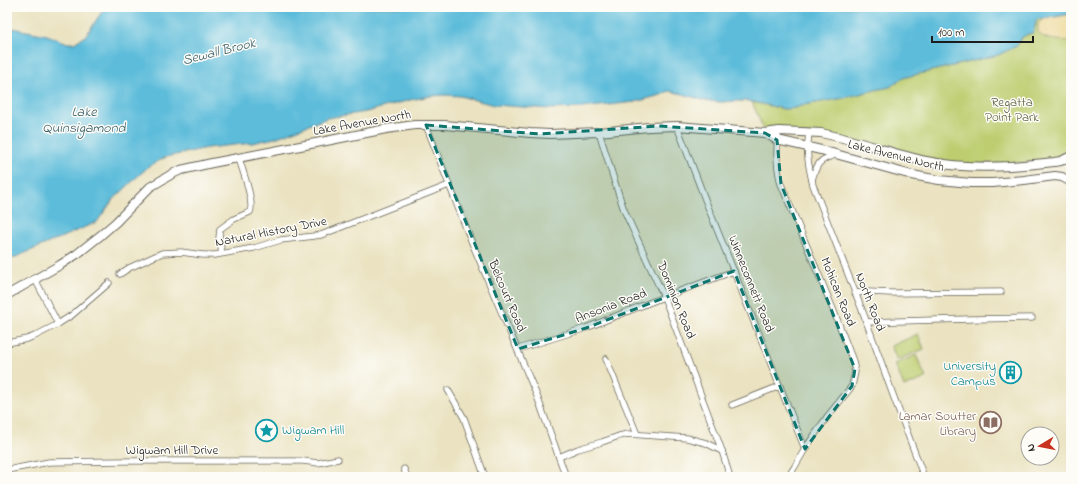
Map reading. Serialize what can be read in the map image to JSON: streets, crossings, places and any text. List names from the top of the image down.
{
  "streets": {
    "main road": ["Lake Avenue North"],
    "street": [
      "Natural History Drive",
      "Winneconnett Road",
      "Mohican Road",
      "Belcourt Road",
      "Dominion Road",
      "North Road",
      "Ansonia Road",
      "Wigwam Hill Drive"
    ]
  },
  "crossings": [
    ["Lake Avenue North", "Winneconnett Road"],
    ["Lake Avenue North", "Mohican Road"],
    ["Lake Avenue North", "Belcourt Road"],
    ["Lake Avenue North", "Dominion Road"],
    ["Lake Avenue North", "North Road"],
    ["Natural History Drive", "Belcourt Road"],
    ["Winneconnett Road", "Mohican Road"],
    ["Winneconnett Road", "Ansonia Road"],
    ["Belcourt Road", "Ansonia Road"],
    ["Dominion Road", "Ansonia Road"]
  ],
  "water": ["Sewall Brook", "Lake Quinsigamond"],
  "parks": ["Regatta Point Park"],
  "places": {
    "building": ["University Campus"],
    "library": ["Lamar Soutter Library"],
    "place": ["Wigwam Hill"]
  },
  "scale_bar": "100 m",
  "north": "left"
}
